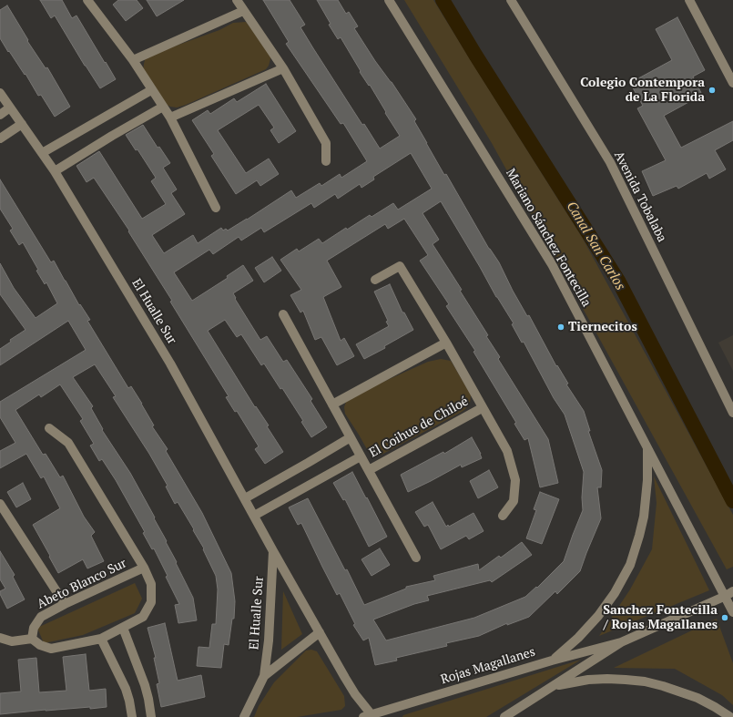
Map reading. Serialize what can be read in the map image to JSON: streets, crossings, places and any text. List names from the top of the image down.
{
  "streets": {
    "street": [
      "Avenida Tobalaba",
      "Mariano Sánchez Fontecilla",
      "El Hualle Sur",
      "El Coihue de Chiloé",
      "Abeto Blanco Sur",
      "Rojas Magallanes"
    ]
  },
  "crossings": [
    ["Mariano Sánchez Fontecilla", "Rojas Magallanes"],
    ["El Hualle Sur", "El Coihue de Chiloé"],
    ["El Hualle Sur", "Rojas Magallanes"]
  ],
  "water": ["Canal San Carlos"],
  "places": ["Colegio Contempora de La Florida", "Tiernecitos", "Sanchez Fontecilla / Rojas Magallanes"]
}
